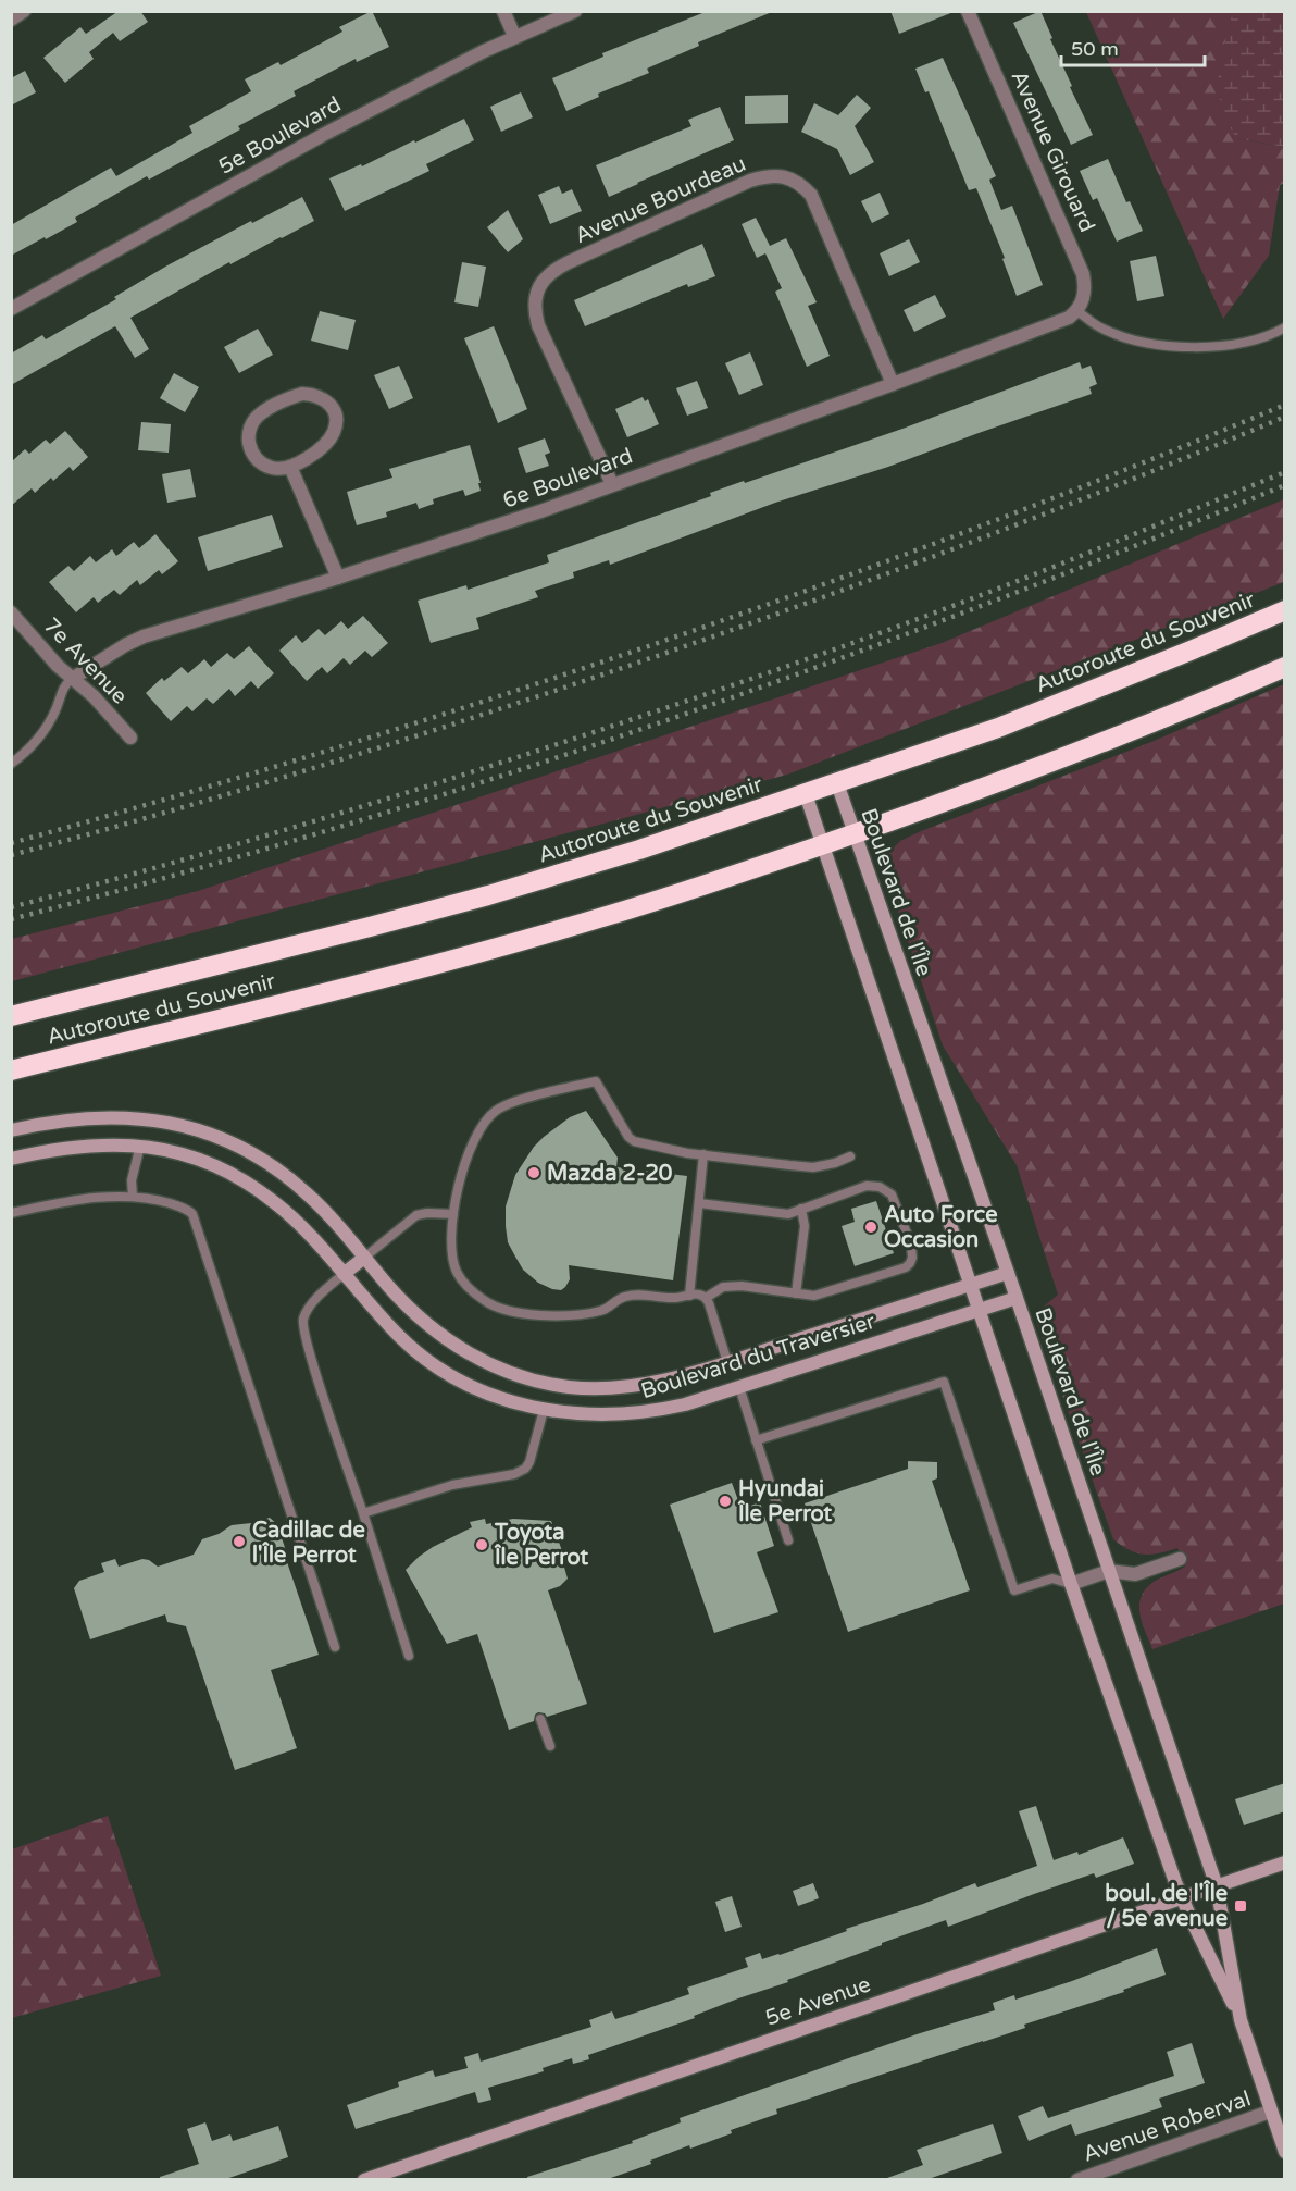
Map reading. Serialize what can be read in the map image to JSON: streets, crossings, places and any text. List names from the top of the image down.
{
  "streets": {
    "highway": ["Autoroute du Souvenir"],
    "street": [
      "5e Boulevard",
      "Avenue Girouard",
      "Avenue Bourdeau",
      "6e Boulevard",
      "7e Avenue",
      "Boulevard de l'Île",
      "Boulevard du Traversier",
      "5e Avenue",
      "Avenue Roberval"
    ]
  },
  "crossings": [
    ["Avenue Girouard", "6e Boulevard"],
    ["Avenue Bourdeau", "6e Boulevard"],
    ["6e Boulevard", "7e Avenue"],
    ["Autoroute du Souvenir", "Boulevard de l'Île"],
    ["Boulevard de l'Île", "Boulevard du Traversier"],
    ["Boulevard de l'Île", "5e Avenue"],
    ["Boulevard de l'Île", "Avenue Roberval"]
  ],
  "places": {
    "other": [
      "Mazda 2-20",
      "Auto Force Occasion",
      "Hyundai Île Perrot",
      "Cadillac de l'Île Perrot",
      "Toyota Île Perrot"
    ],
    "transit": ["boul. de l'Île / 5e avenue"]
  },
  "scale_bar": "50 m"
}
